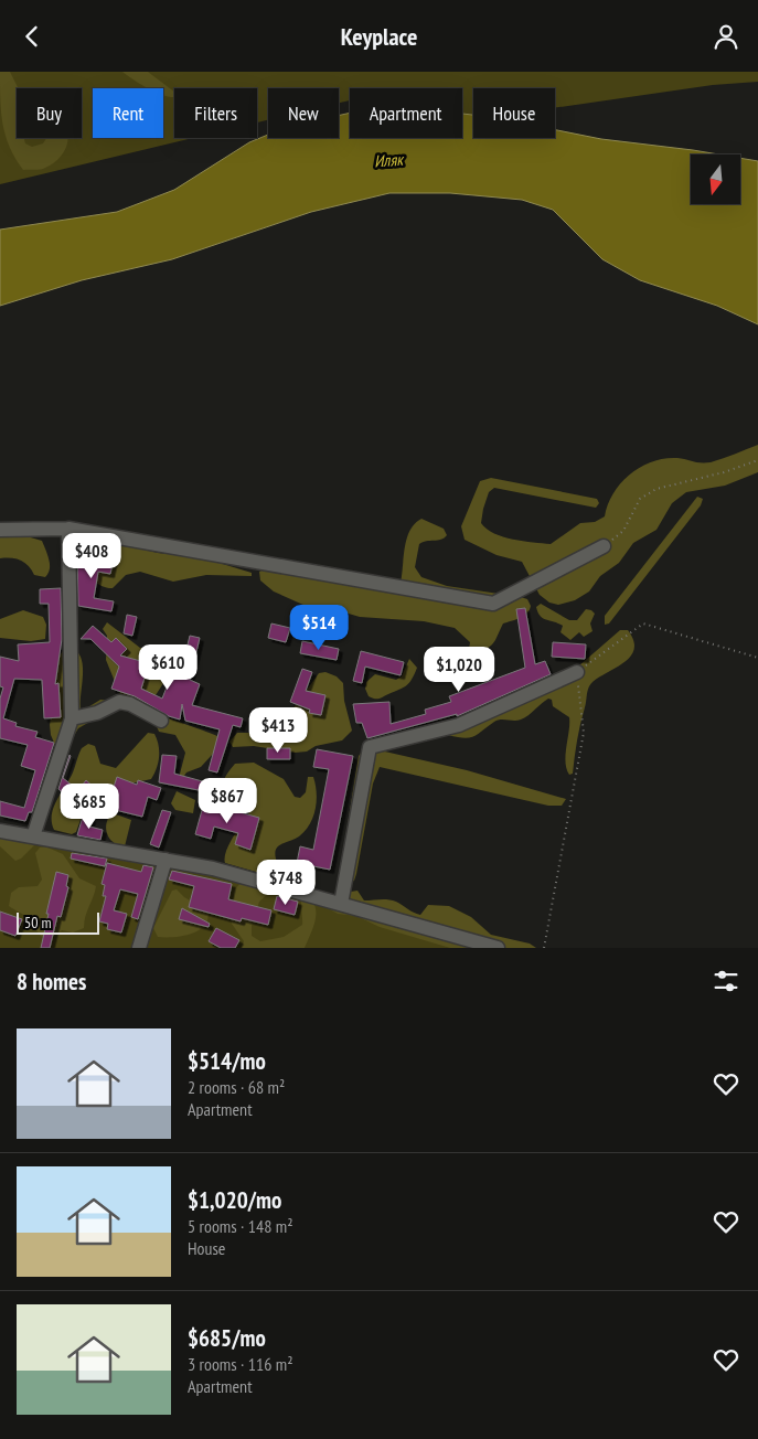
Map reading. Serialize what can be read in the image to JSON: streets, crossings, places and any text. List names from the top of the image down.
{
  "water": ["Иляк"],
  "scale_bar": "50 m",
  "north": "bottom",
  "page": {
    "header": "Keyplace",
    "chip": [
      "Buy",
      "Rent",
      "Filters",
      "New",
      "Apartment",
      "House"
    ],
    "price": [
      "$408",
      "$514",
      "$610",
      "$1,020",
      "$413",
      "$867",
      "$685",
      "$748"
    ],
    "scale": "50 m",
    "heading": "8 homes",
    "list": [
      {
        "name": "$514/mo",
        "note": "2 rooms · 68 m² · Apartment"
      },
      {
        "name": "$1,020/mo",
        "note": "5 rooms · 148 m² · House"
      },
      {
        "name": "$685/mo",
        "note": "3 rooms · 116 m² · Apartment"
      }
    ]
  }
}
